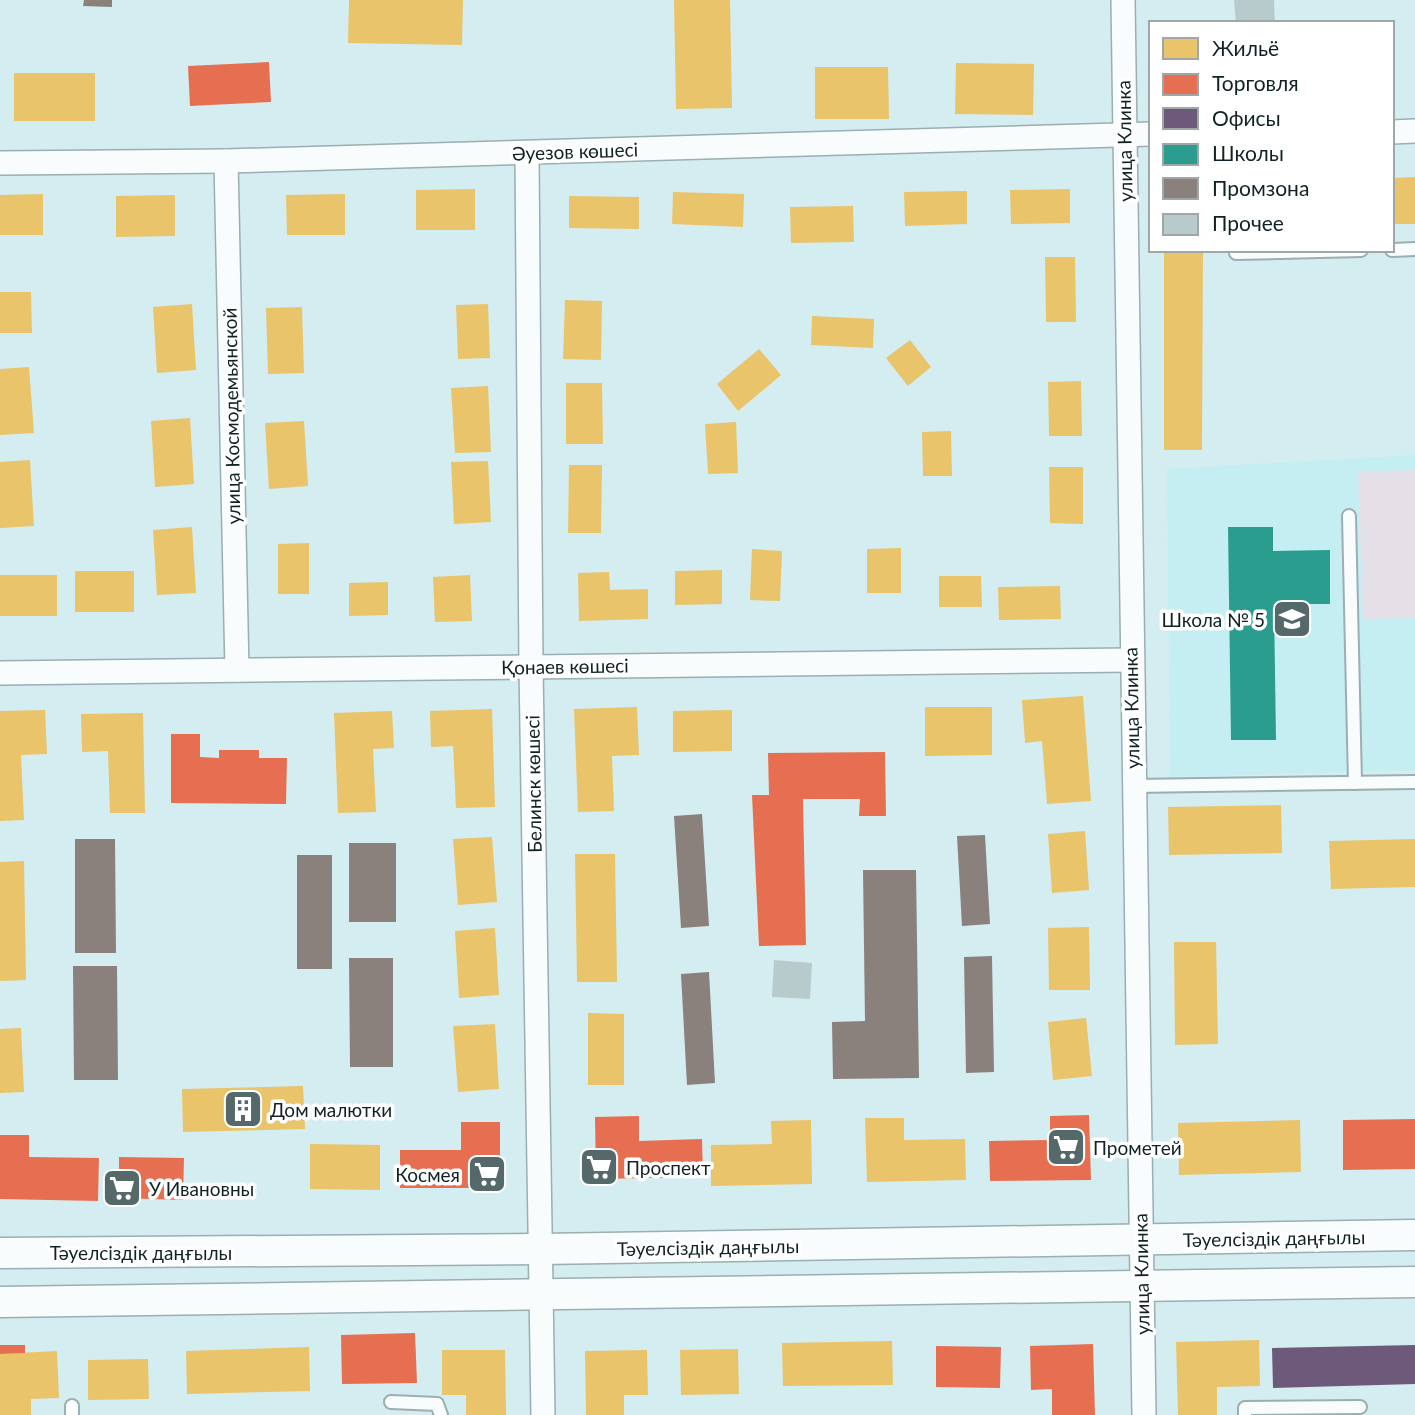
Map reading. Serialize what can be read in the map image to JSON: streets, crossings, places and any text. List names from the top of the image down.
{
  "streets": {
    "street": [
      "улица Клинка",
      "Әуезов көшесі",
      "улица Космодемьянской",
      "Қонаев көшесі",
      "Белинск көшесі",
      "Тәуелсіздік даңғылы"
    ]
  },
  "crossings": [
    ["улица Клинка", "Әуезов көшесі"],
    ["улица Клинка", "Қонаев көшесі"],
    ["улица Клинка", "Тәуелсіздік даңғылы"],
    ["Әуезов көшесі", "улица Космодемьянской"],
    ["Әуезов көшесі", "Белинск көшесі"],
    ["улица Космодемьянской", "Қонаев көшесі"],
    ["Қонаев көшесі", "Белинск көшесі"],
    ["Белинск көшесі", "Тәуелсіздік даңғылы"]
  ],
  "places": {
    "school or university": ["Школа № 5"],
    "building": ["Дом малютки"],
    "supermarket": [
      "Прометей",
      "Проспект",
      "Космея",
      "У Ивановны"
    ]
  },
  "legend": [
    "Жильё",
    "Торговля",
    "Офисы",
    "Школы",
    "Промзона",
    "Прочее"
  ]
}
